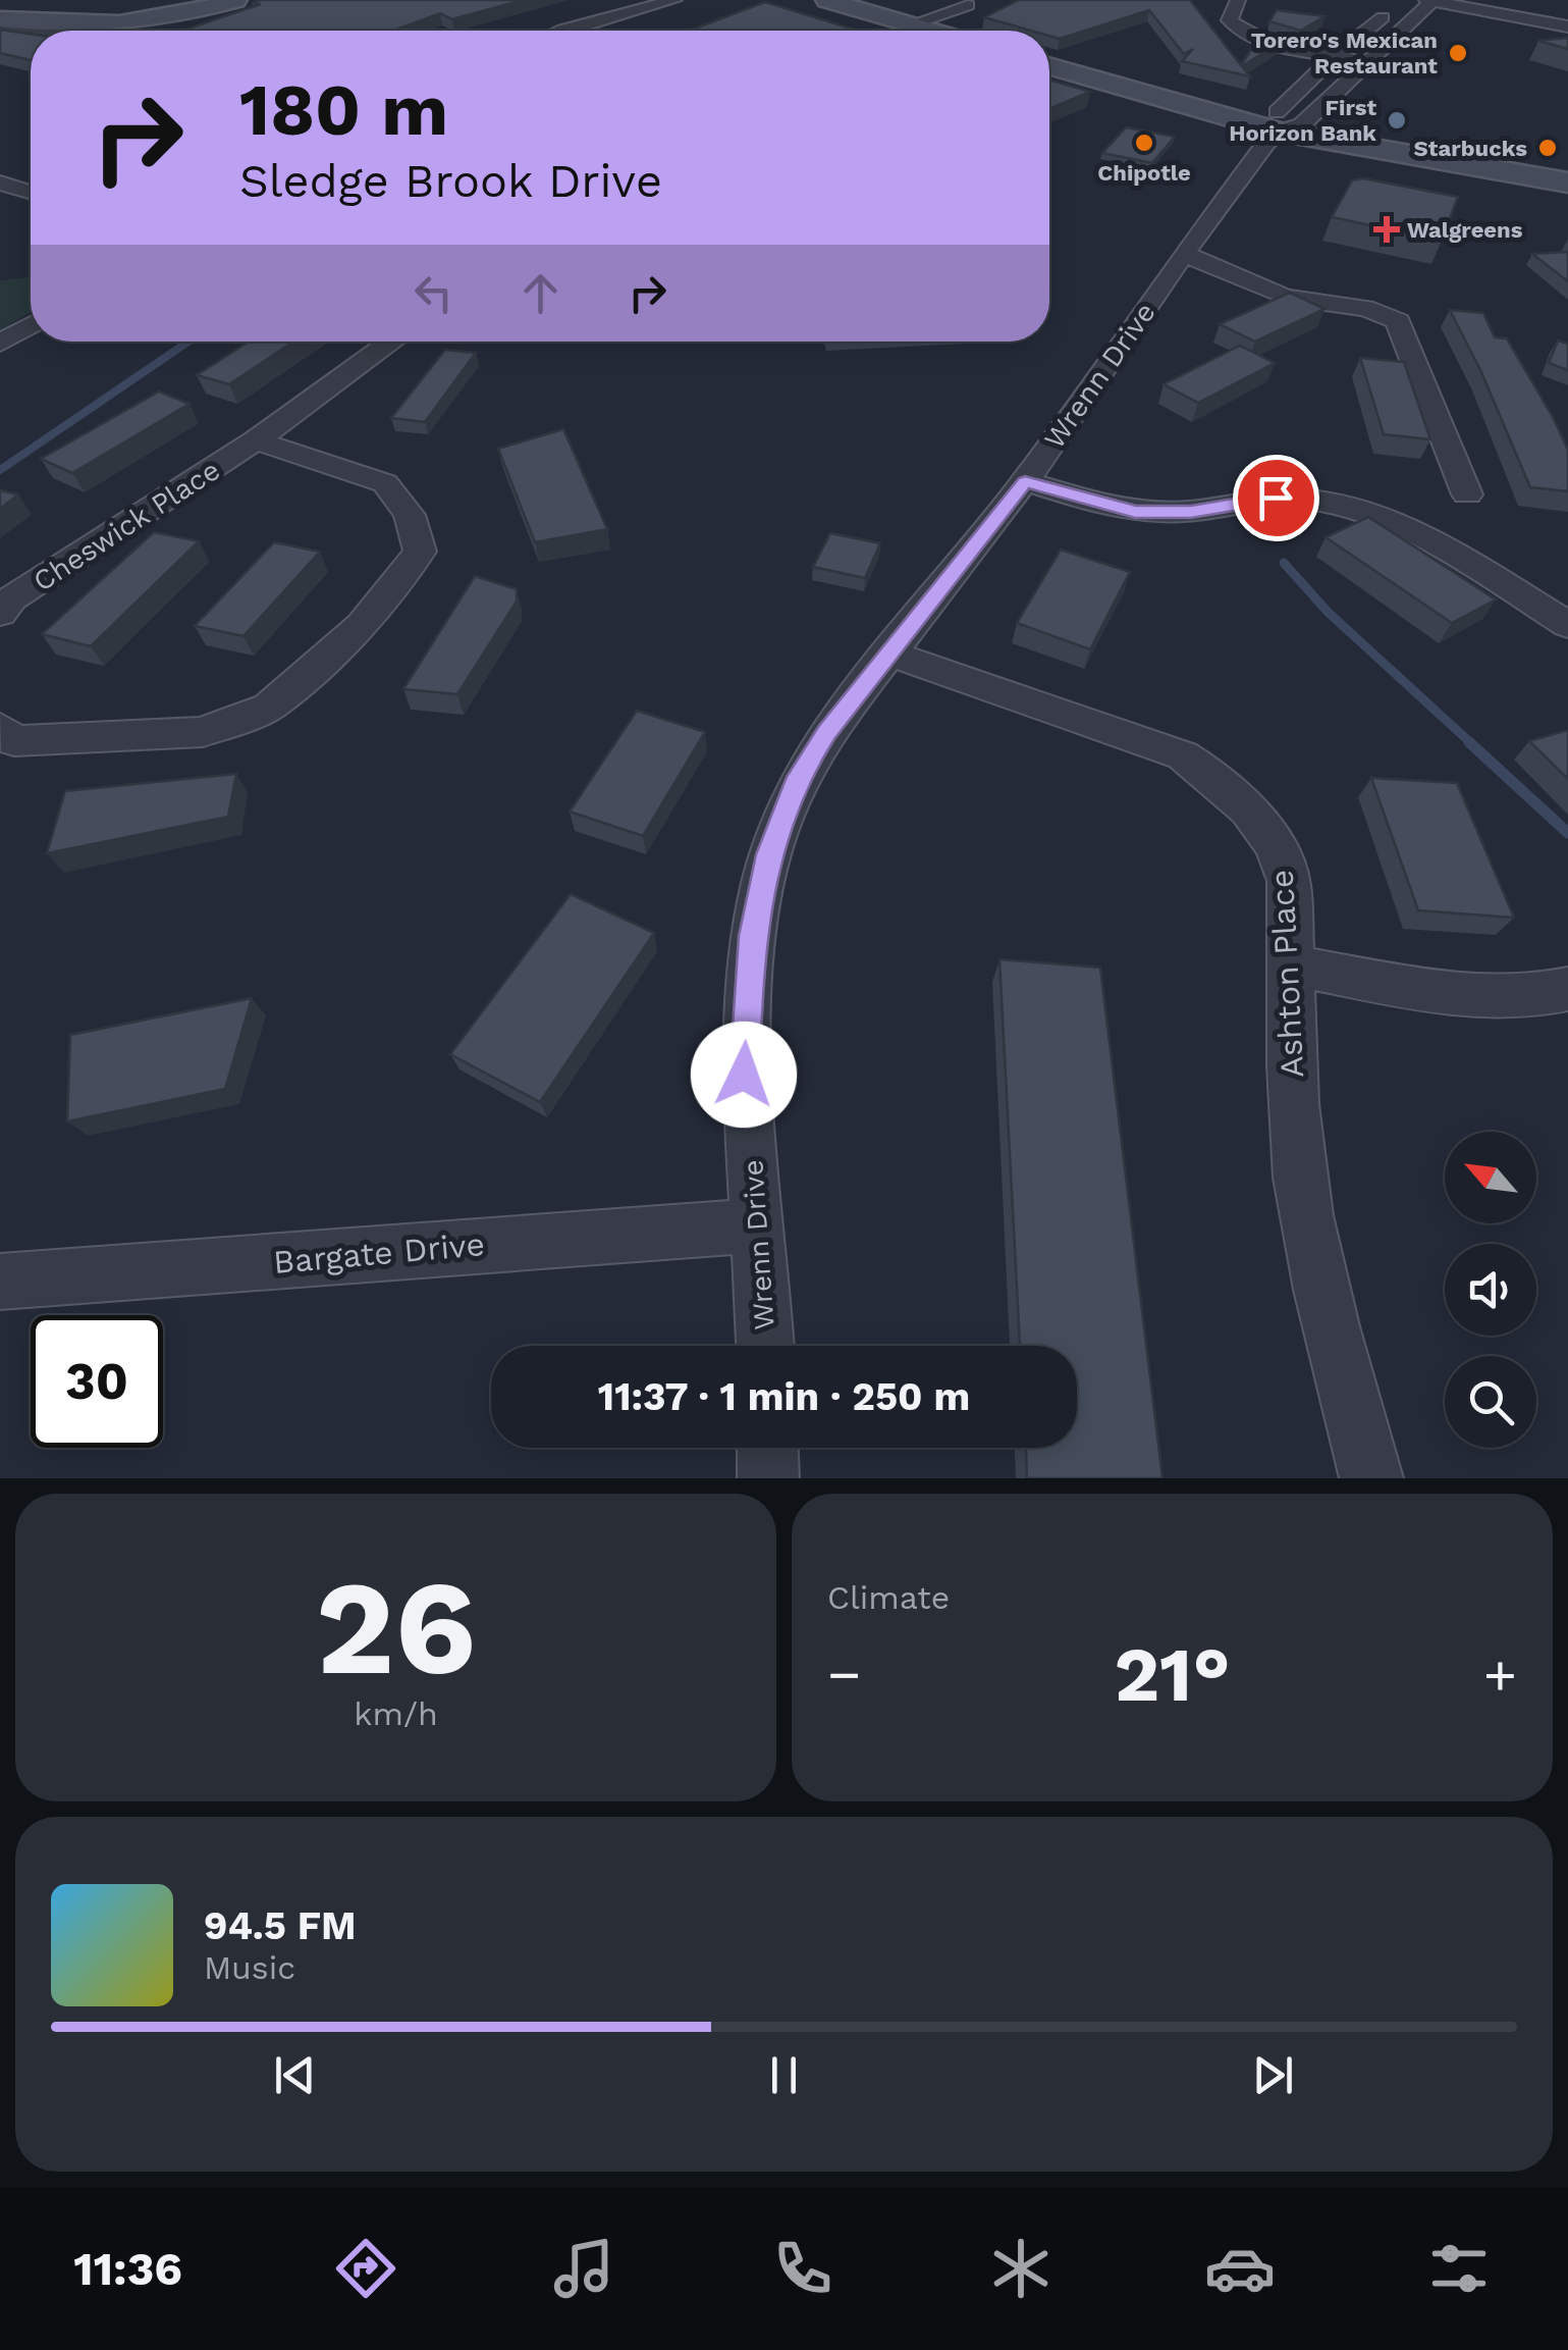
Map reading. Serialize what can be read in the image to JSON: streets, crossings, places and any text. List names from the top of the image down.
{
  "streets": {
    "street": [
      "Wrenn Drive",
      "Cheswick Place",
      "Ashton Place",
      "Bargate Drive"
    ]
  },
  "crossings": [
    ["Wrenn Drive", "Ashton Place"],
    ["Wrenn Drive", "Bargate Drive"]
  ],
  "places": {
    "other": [
      "Torero's Mexican Restaurant",
      "First Horizon Bank",
      "Chipotle",
      "Starbucks"
    ],
    "health": ["Walgreens"]
  },
  "north": "top left",
  "page": {
    "turn": ["180 m", "Sledge Brook Drive"],
    "limit": "30",
    "trip": "11:37 · 1 min · 250 m",
    "tile": [
      ["26", "km/h"],
      "Climate"
    ],
    "heat": ["−", "21°", "+"],
    "song": ["94.5 FM", "Music"],
    "tabs": "11:36"
  }
}
